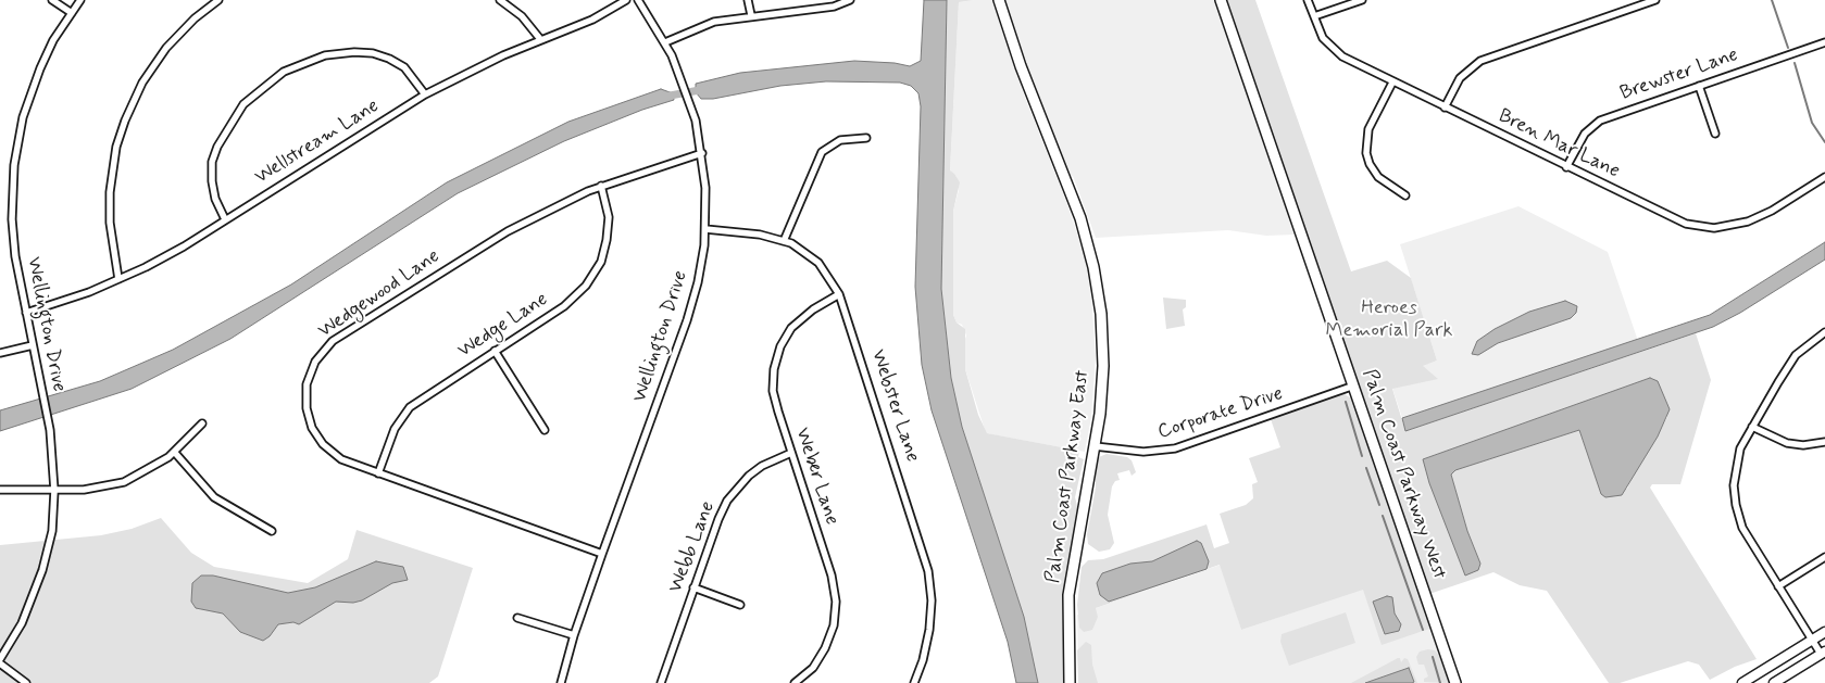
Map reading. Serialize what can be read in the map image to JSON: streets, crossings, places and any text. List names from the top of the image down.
{
  "streets": {
    "main road": ["Palm Coast Parkway West", "Palm Coast Parkway East"],
    "street": [
      "Brewster Lane",
      "Wellstream Lane",
      "Bren Mar Lane",
      "Wedgewood Lane",
      "Wellington Drive",
      "Wedge Lane",
      "Webster Lane",
      "Corporate Drive",
      "Weber Lane",
      "Webb Lane"
    ]
  },
  "crossings": [
    ["Brewster Lane", "Bren Mar Lane"],
    ["Wellstream Lane", "Wellington Drive"],
    ["Wedgewood Lane", "Wellington Drive"],
    ["Wedgewood Lane", "Wedge Lane"],
    ["Wellington Drive", "Webster Lane"],
    ["Webster Lane", "Weber Lane"],
    ["Corporate Drive", "Palm Coast Parkway West"],
    ["Corporate Drive", "Palm Coast Parkway East"],
    ["Weber Lane", "Webb Lane"]
  ],
  "parks": ["Heroes Memorial Park"]
}
